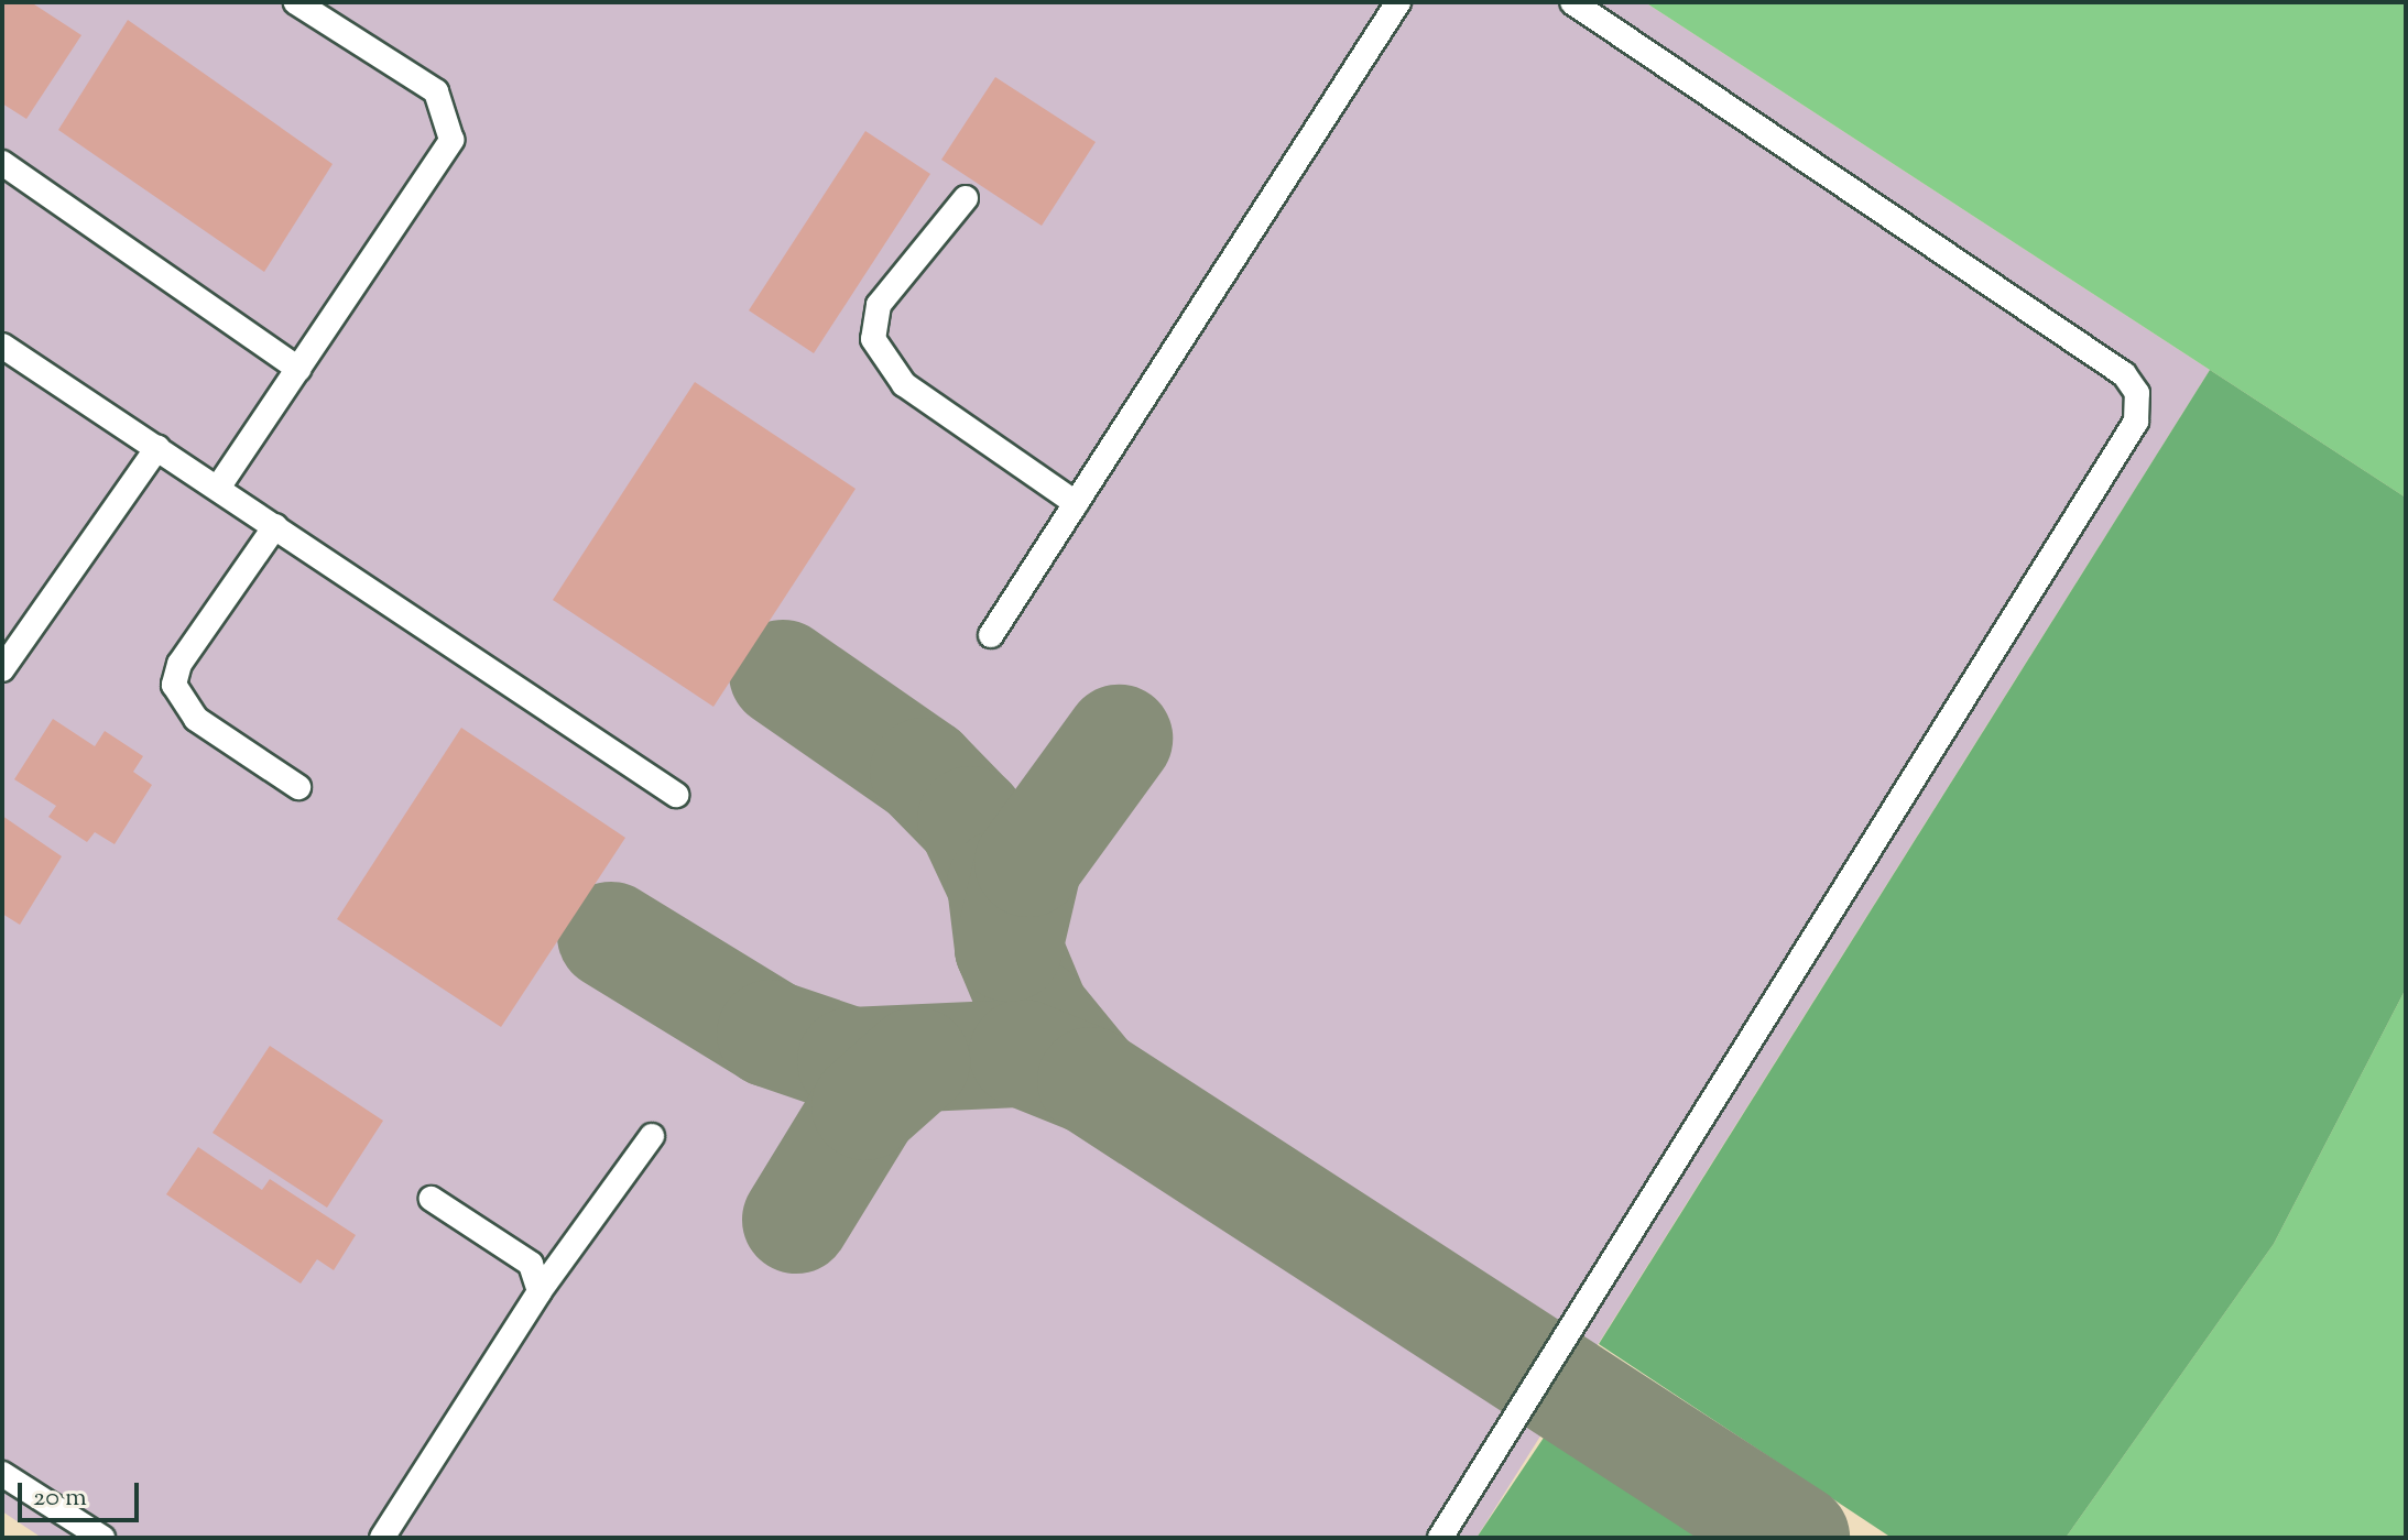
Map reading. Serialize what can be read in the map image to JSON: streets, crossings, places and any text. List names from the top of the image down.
{
  "scale_bar": "20 m"
}
